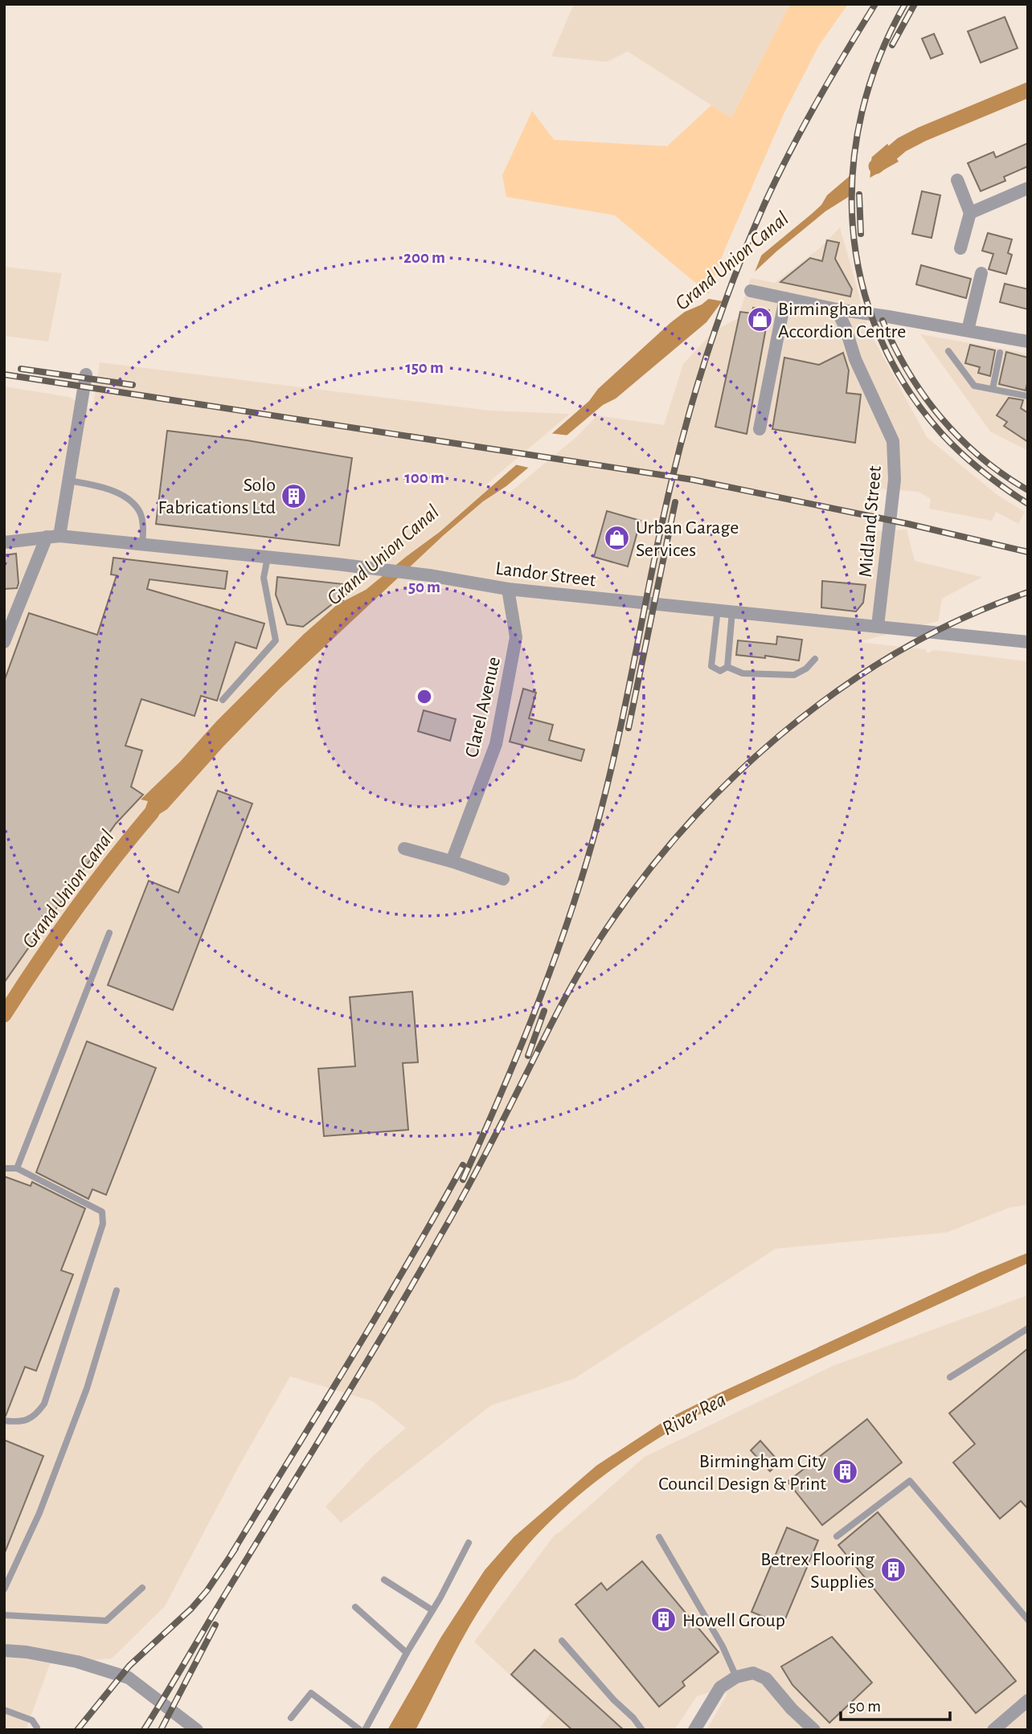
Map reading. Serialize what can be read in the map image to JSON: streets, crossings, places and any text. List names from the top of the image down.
{
  "streets": {
    "street": ["Midland Street", "Landor Street", "Clarel Avenue"]
  },
  "crossings": [
    ["Midland Street", "Landor Street"],
    ["Landor Street", "Clarel Avenue"]
  ],
  "water": ["Grand Union Canal", "River Rea"],
  "places": {
    "shop": ["Birmingham Accordion Centre", "Urban Garage Services"],
    "building": [
      "Solo Fabrications Ltd",
      "Birmingham City Council Design & Print",
      "Betrex Flooring Supplies",
      "Howell Group"
    ]
  },
  "scale_bar": "50 m",
  "rings": [
    "200 m",
    "150 m",
    "100 m",
    "50 m"
  ]
}
